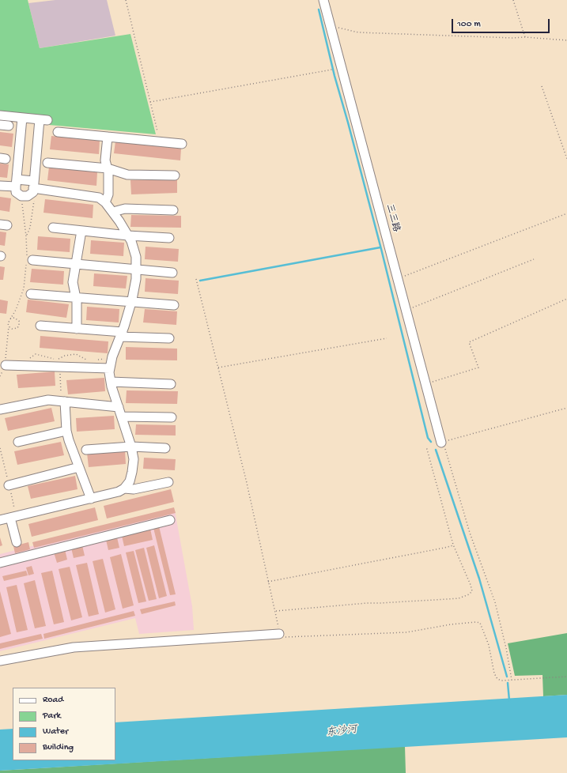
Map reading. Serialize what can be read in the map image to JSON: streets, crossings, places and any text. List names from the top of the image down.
{
  "streets": {
    "street": ["三三路"]
  },
  "water": ["东沙河"],
  "legend": [
    "Road",
    "Park",
    "Water",
    "Building"
  ],
  "scale_bar": "100 m"
}
